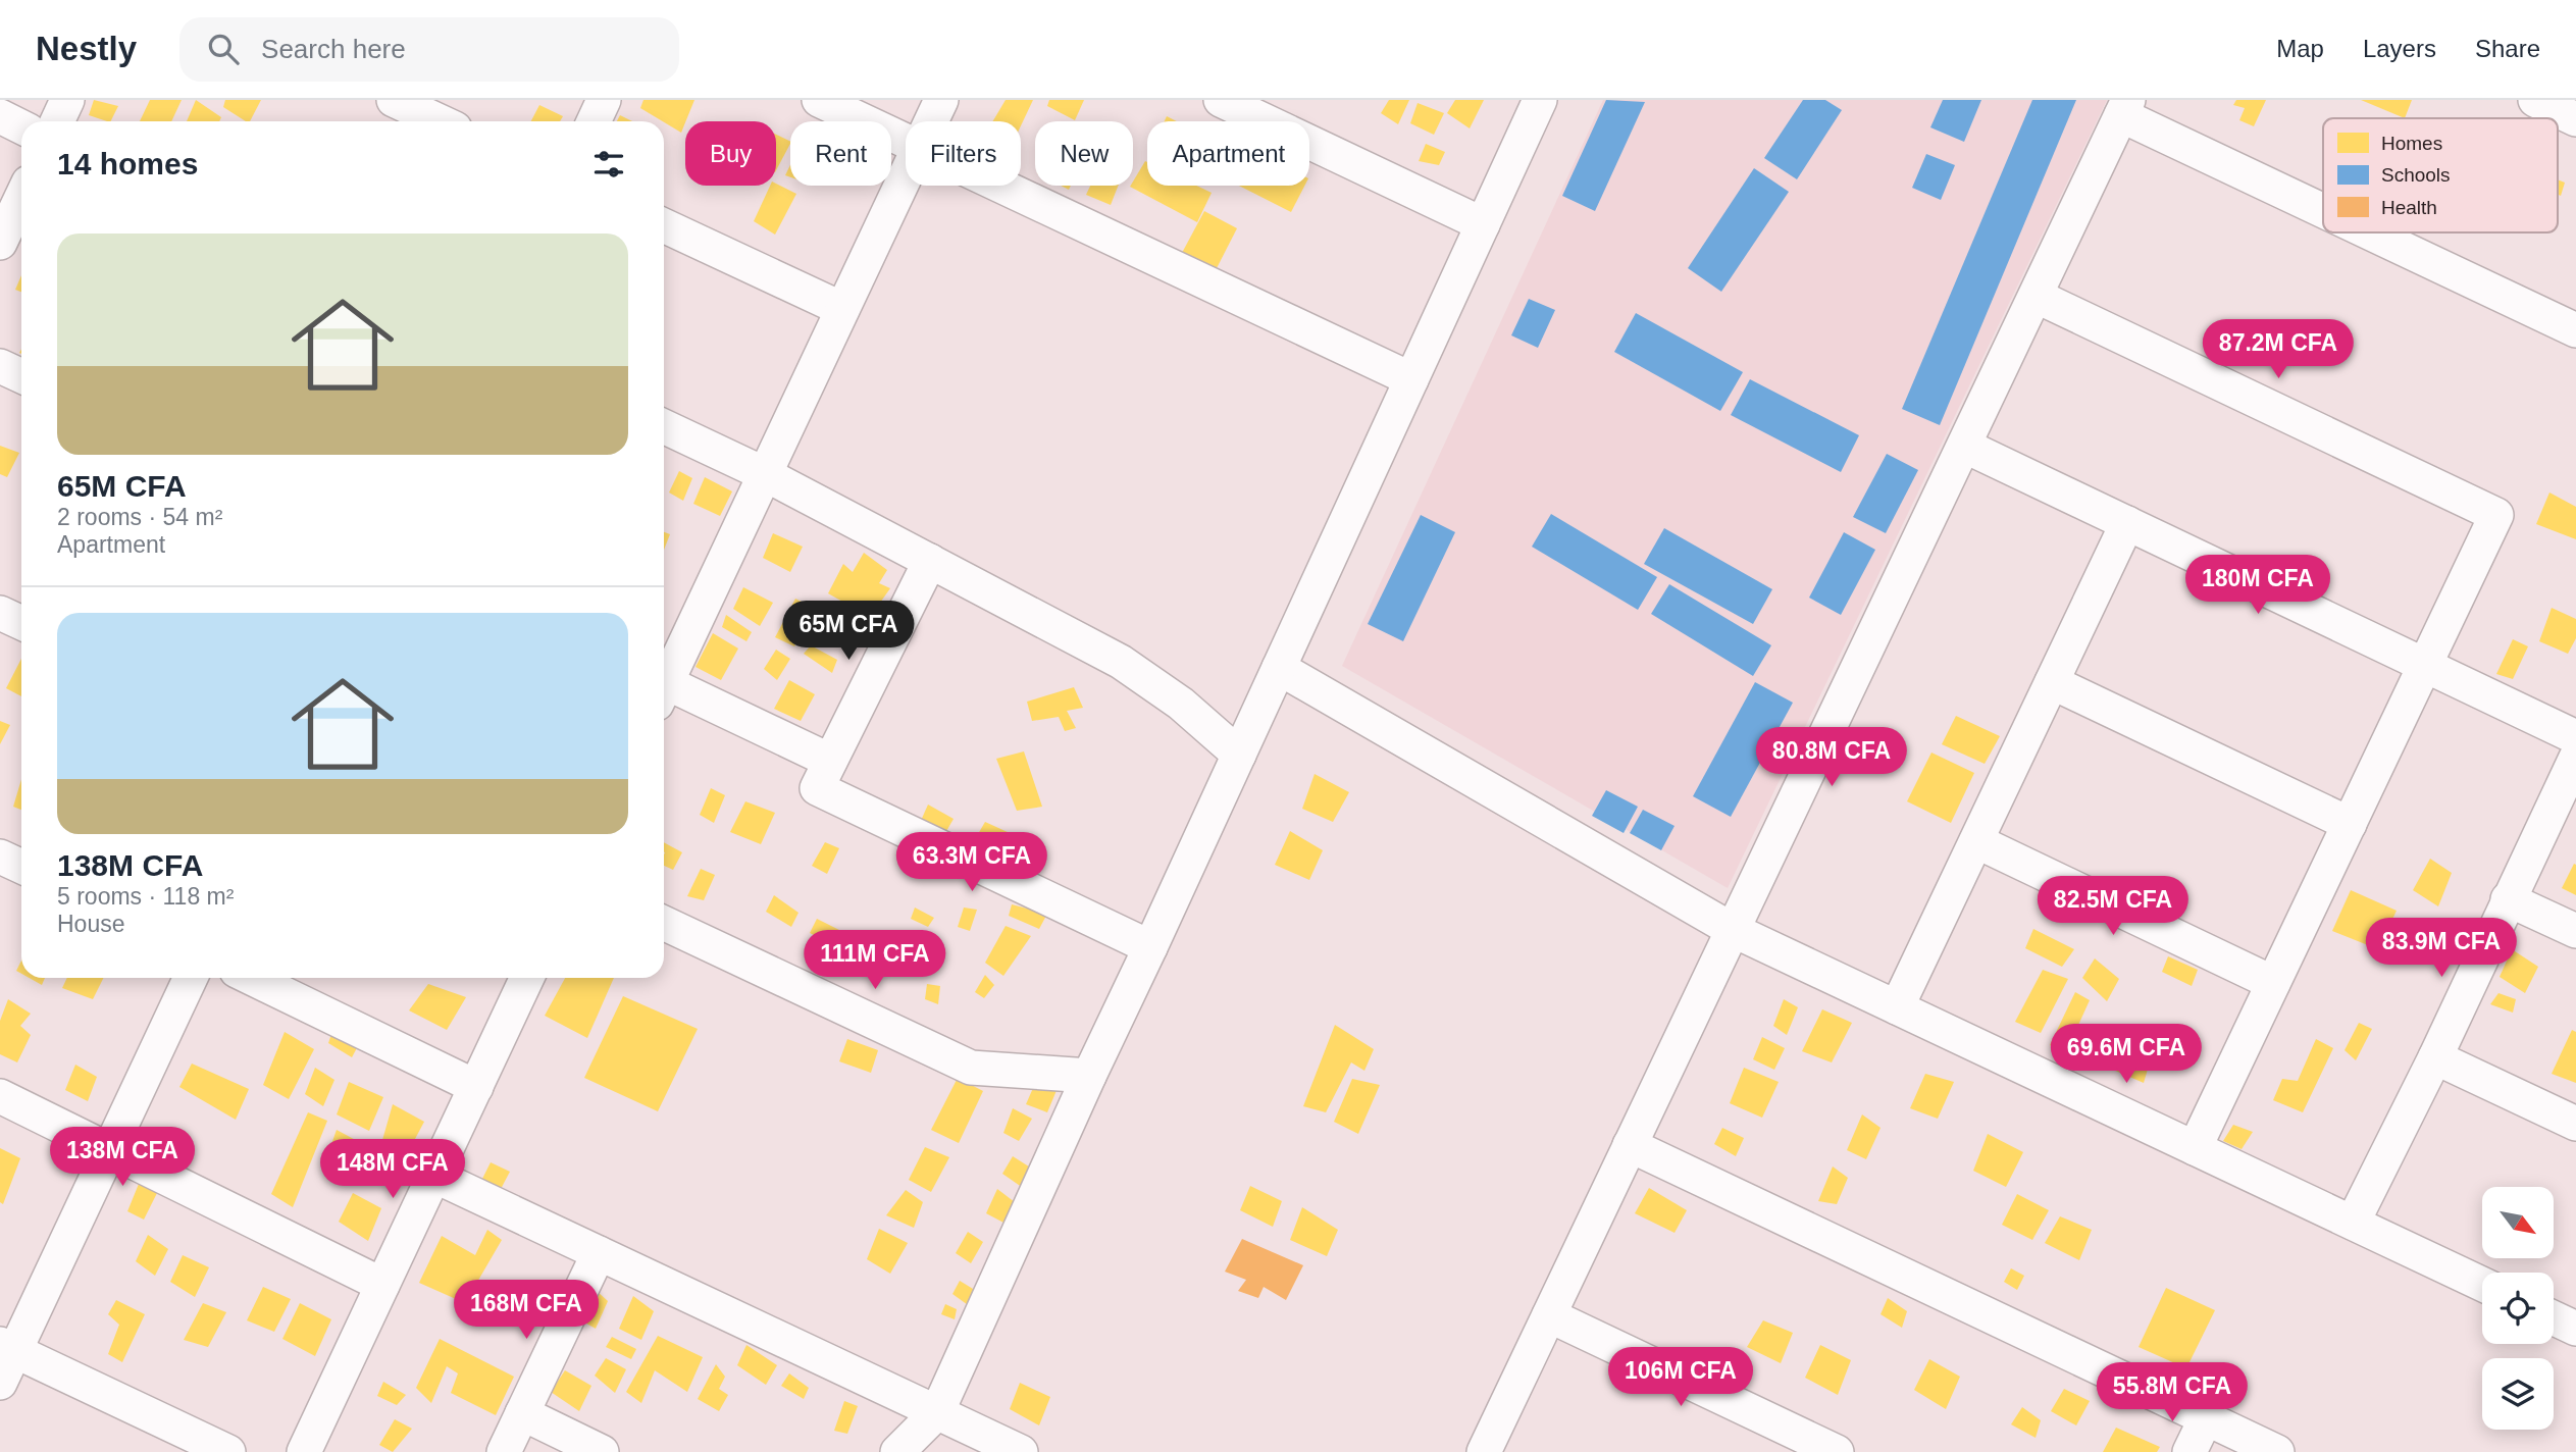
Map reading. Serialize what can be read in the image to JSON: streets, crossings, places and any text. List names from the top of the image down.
{
  "legend": ["Homes", "Schools", "Health"],
  "north": "bottom right",
  "page": {
    "header": "Nestly",
    "search": "Search here",
    "nav": ["Map", "Layers", "Share"],
    "chip": [
      "Buy",
      "Rent",
      "Filters",
      "New",
      "Apartment"
    ],
    "heading": "14 homes",
    "list": [
      {
        "name": "65M CFA",
        "note": "2 rooms · 54 m² · Apartment"
      },
      {
        "name": "138M CFA",
        "note": "5 rooms · 118 m² · House"
      }
    ],
    "price": [
      "87.2M CFA",
      "180M CFA",
      "65M CFA",
      "80.8M CFA",
      "63.3M CFA",
      "82.5M CFA",
      "83.9M CFA",
      "111M CFA",
      "69.6M CFA",
      "138M CFA",
      "148M CFA",
      "168M CFA",
      "106M CFA",
      "55.8M CFA"
    ]
  }
}
